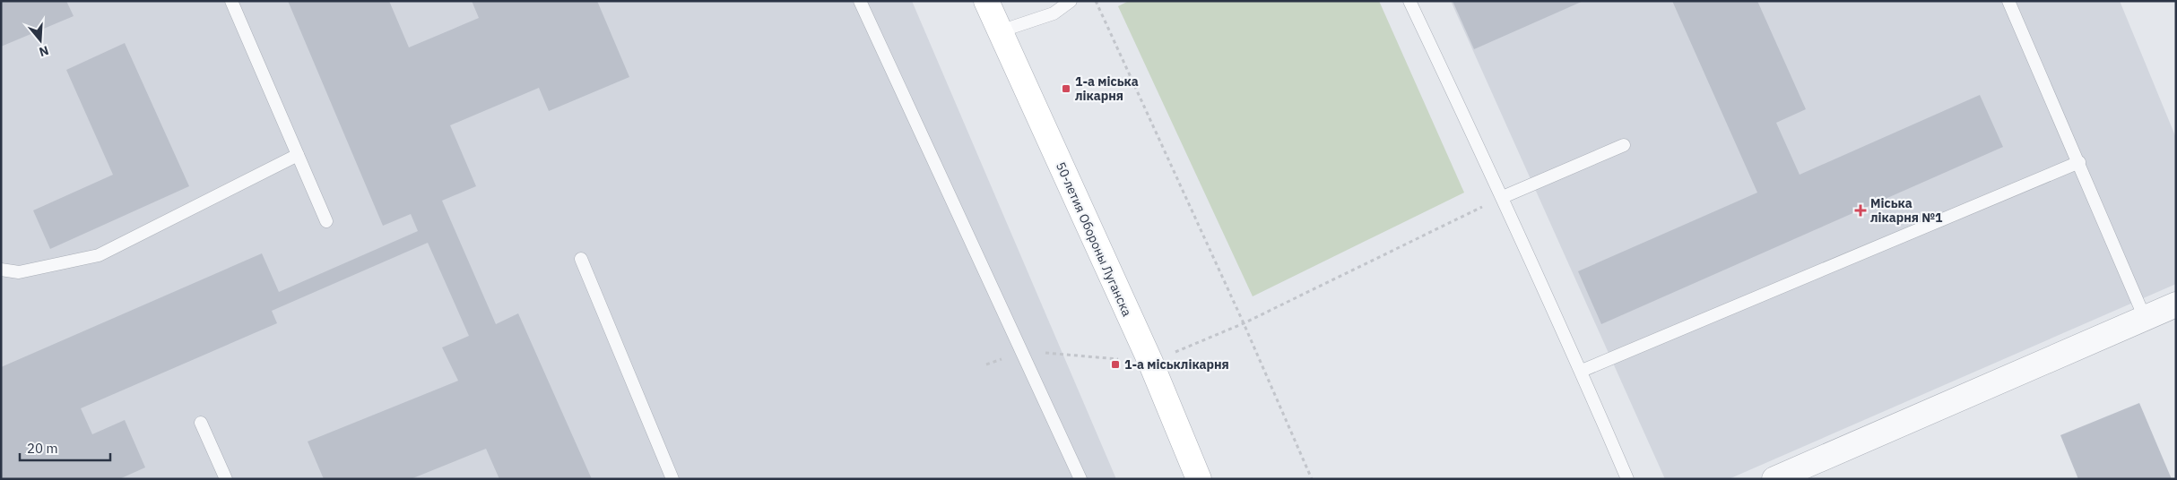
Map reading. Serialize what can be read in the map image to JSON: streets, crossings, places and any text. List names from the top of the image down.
{
  "streets": {
    "main road": ["50-летия Обороны Луганска"]
  },
  "places": {
    "transit": ["1-а міська лікарня", "1-а міськлікарня"],
    "health": ["Міська лікарня №1"]
  },
  "scale_bar": "20 m",
  "north": "bottom"
}
